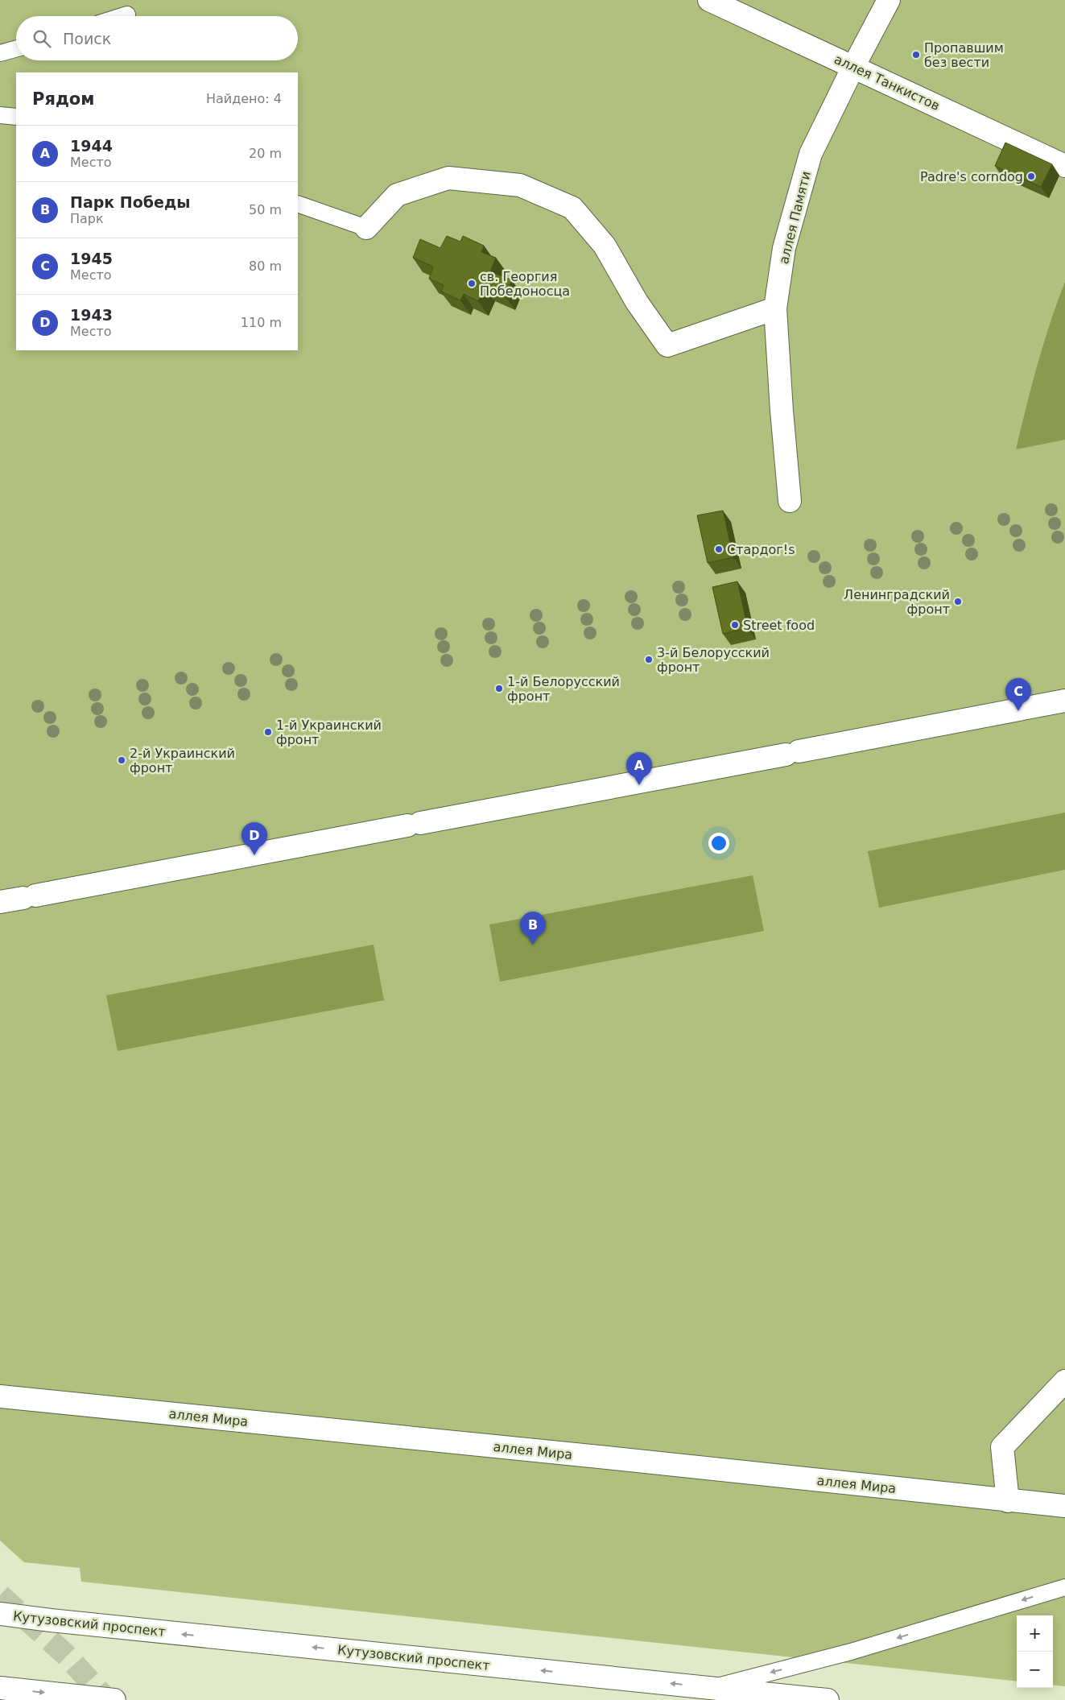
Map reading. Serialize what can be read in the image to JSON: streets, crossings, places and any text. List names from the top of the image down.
{
  "streets": {
    "street": [
      "аллея Танкистов",
      "аллея Памяти",
      "аллея Мира",
      "Кутузовский проспект"
    ]
  },
  "crossings": [
    ["аллея Танкистов", "аллея Памяти"]
  ],
  "one_way": ["Кутузовский проспект"],
  "places": [
    "Пропавшим без вести",
    "Padre's corndog",
    "св. Георгия Победоносца",
    "Стардог!s",
    "Ленинградский фронт",
    "Street food",
    "3-й Белорусский фронт",
    "1-й Белорусский фронт",
    "1-й Украинский фронт",
    "2-й Украинский фронт"
  ],
  "page": {
    "search": "Поиск",
    "heading": ["Рядом", "Найдено: 4"],
    "list": [
      {
        "mark": "A",
        "name": "1944",
        "note": "Место",
        "value": "20 m"
      },
      {
        "mark": "B",
        "name": "Парк Победы",
        "note": "Парк",
        "value": "50 m"
      },
      {
        "mark": "C",
        "name": "1945",
        "note": "Место",
        "value": "80 m"
      },
      {
        "mark": "D",
        "name": "1943",
        "note": "Место",
        "value": "110 m"
      }
    ],
    "pins": [
      "C",
      "A",
      "D",
      "B"
    ],
    "map_buttons": ["+", "−"]
  }
}
